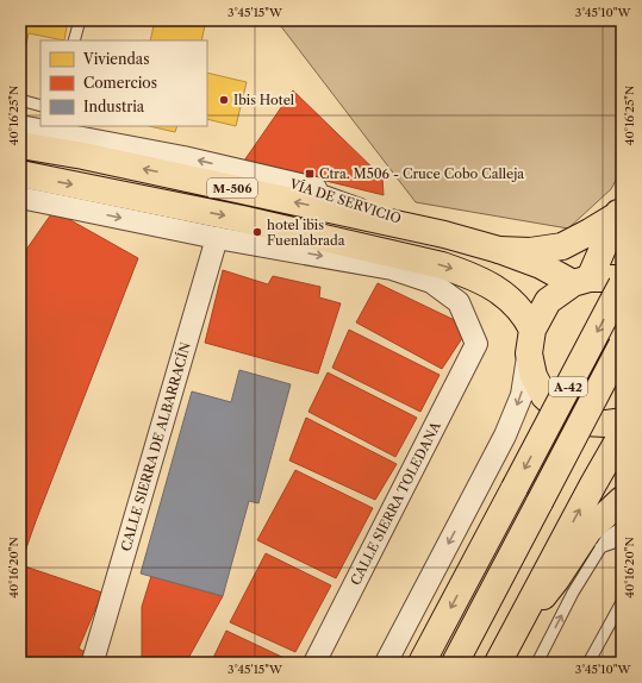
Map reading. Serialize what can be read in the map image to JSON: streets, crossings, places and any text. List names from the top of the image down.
{
  "streets": {
    "main road": ["M-506", "A-42"],
    "street": ["VÍA DE SERVICIO", "CALLE SIERRA DE ALBARRACÍN", "CALLE SIERRA TOLEDANA"]
  },
  "crossings": [
    ["M-506", "VÍA DE SERVICIO"],
    ["M-506", "CALLE SIERRA TOLEDANA"]
  ],
  "places": {
    "other": ["Ibis Hotel", "hotel ibis Fuenlabrada"],
    "transit": ["Ctra. M506 - Cruce Cobo Calleja"]
  },
  "legend": ["Viviendas", "Comercios", "Industria"],
  "coordinates": [
    "3°45'15\"W",
    "3°45'10\"W",
    "40°16'25\"N",
    "40°16'20\"N"
  ]
}
